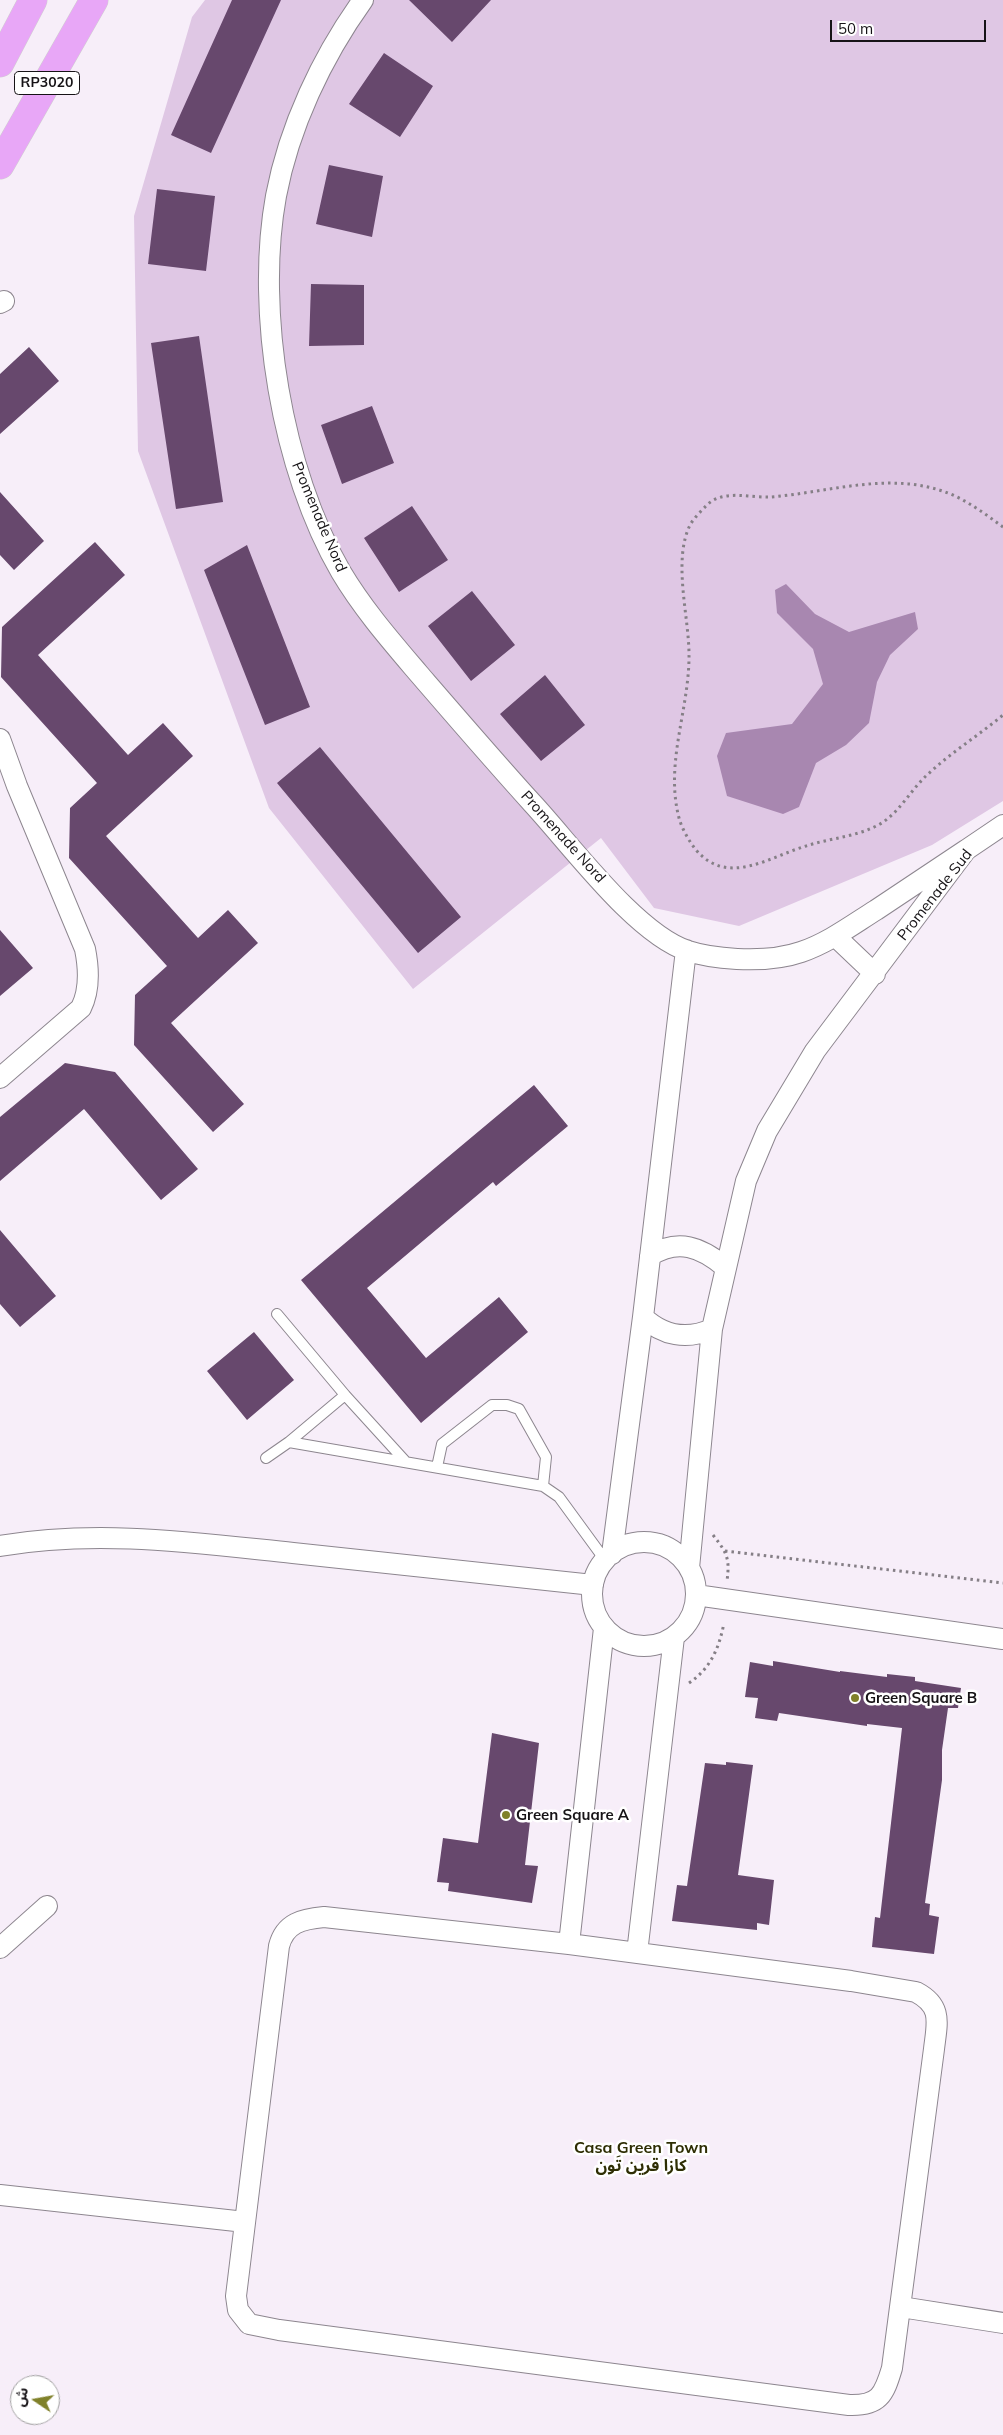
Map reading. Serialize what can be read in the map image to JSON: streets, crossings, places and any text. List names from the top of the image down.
{
  "streets": {
    "highway": ["RP3020"],
    "street": ["Promenade Nord", "Promenade Sud"]
  },
  "crossings": [
    ["Promenade Nord", "Promenade Sud"]
  ],
  "districts": ["Casa Green Town كازا قرين تَون"],
  "places": ["Green Square B", "Green Square A"],
  "scale_bar": "50 m",
  "north": "left"
}
